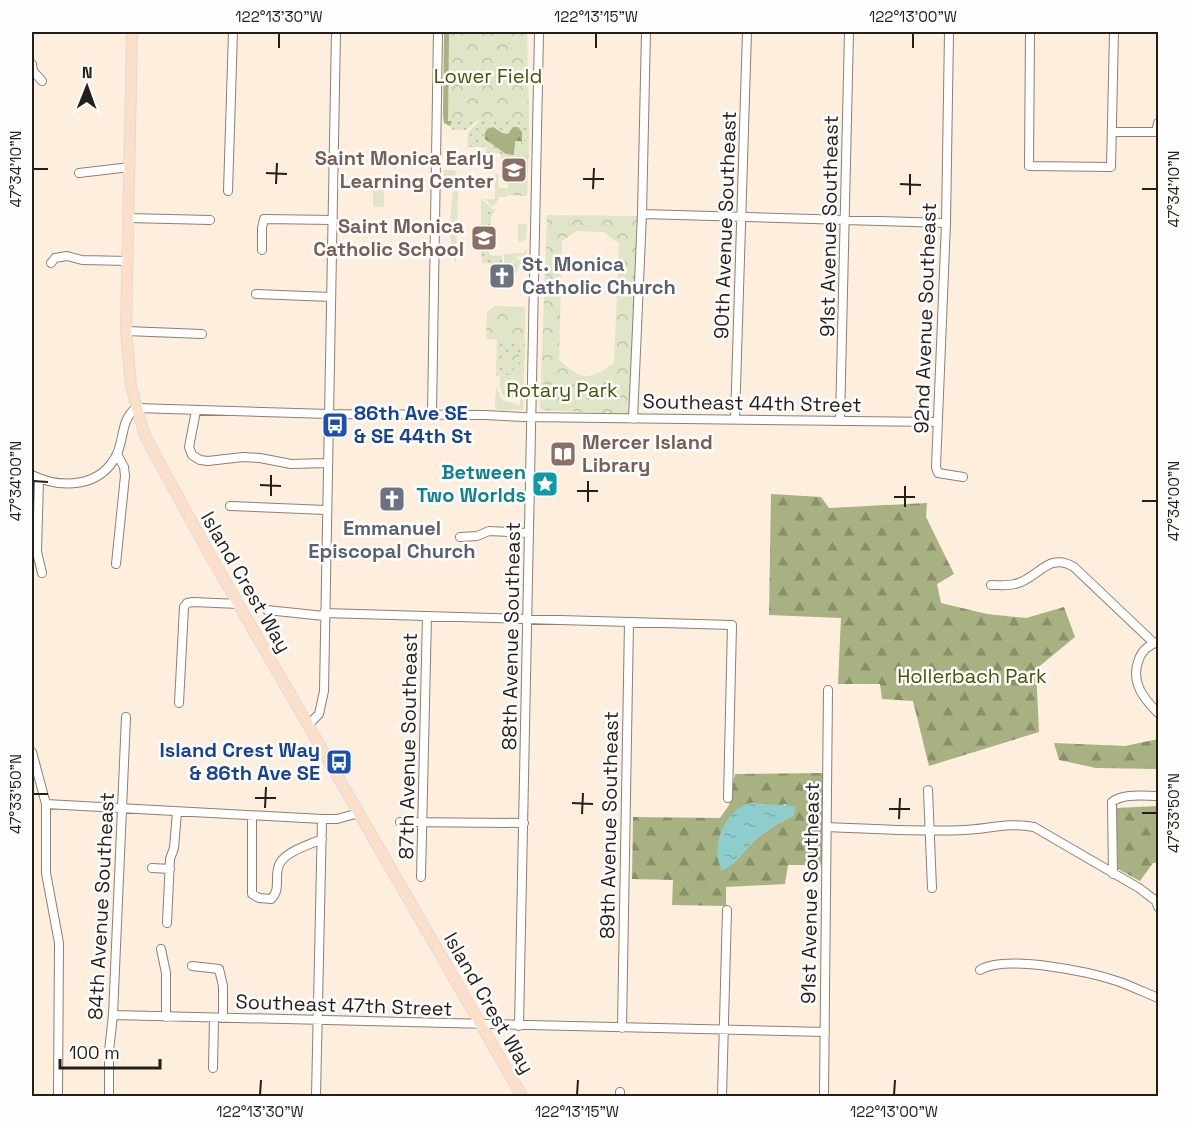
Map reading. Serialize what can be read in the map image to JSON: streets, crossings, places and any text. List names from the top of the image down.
{
  "streets": {
    "main road": ["Island Crest Way"],
    "street": [
      "90th Avenue Southeast",
      "91st Avenue Southeast",
      "92nd Avenue Southeast",
      "Southeast 44th Street",
      "88th Avenue Southeast",
      "87th Avenue Southeast",
      "89th Avenue Southeast",
      "84th Avenue Southeast",
      "Southeast 47th Street"
    ]
  },
  "crossings": [
    ["90th Avenue Southeast", "Southeast 44th Street"],
    ["91st Avenue Southeast", "Southeast 44th Street"],
    ["91st Avenue Southeast", "Southeast 47th Street"],
    ["92nd Avenue Southeast", "Southeast 44th Street"],
    ["Southeast 44th Street", "Island Crest Way"],
    ["Southeast 44th Street", "88th Avenue Southeast"],
    ["Island Crest Way", "Southeast 47th Street"],
    ["88th Avenue Southeast", "Southeast 47th Street"],
    ["89th Avenue Southeast", "Southeast 47th Street"],
    ["84th Avenue Southeast", "Southeast 47th Street"]
  ],
  "parks": ["Lower Field", "Rotary Park", "Hollerbach Park"],
  "places": {
    "school or university": ["Saint Monica Early Learning Center", "Saint Monica Catholic School"],
    "church": ["St. Monica Catholic Church", "Emmanuel Episcopal Church"],
    "bus stop": ["86th Ave SE & SE 44th St", "Island Crest Way & 86th Ave SE"],
    "library": ["Mercer Island Library"],
    "place": ["Between Two Worlds"]
  },
  "scale_bar": "100 m",
  "north": "top",
  "coordinates": [
    "122°13'30\"W",
    "122°13'15\"W",
    "122°13'00\"W",
    "47°34'10\"N",
    "47°34'00\"N",
    "47°33'50\"N"
  ]
}
